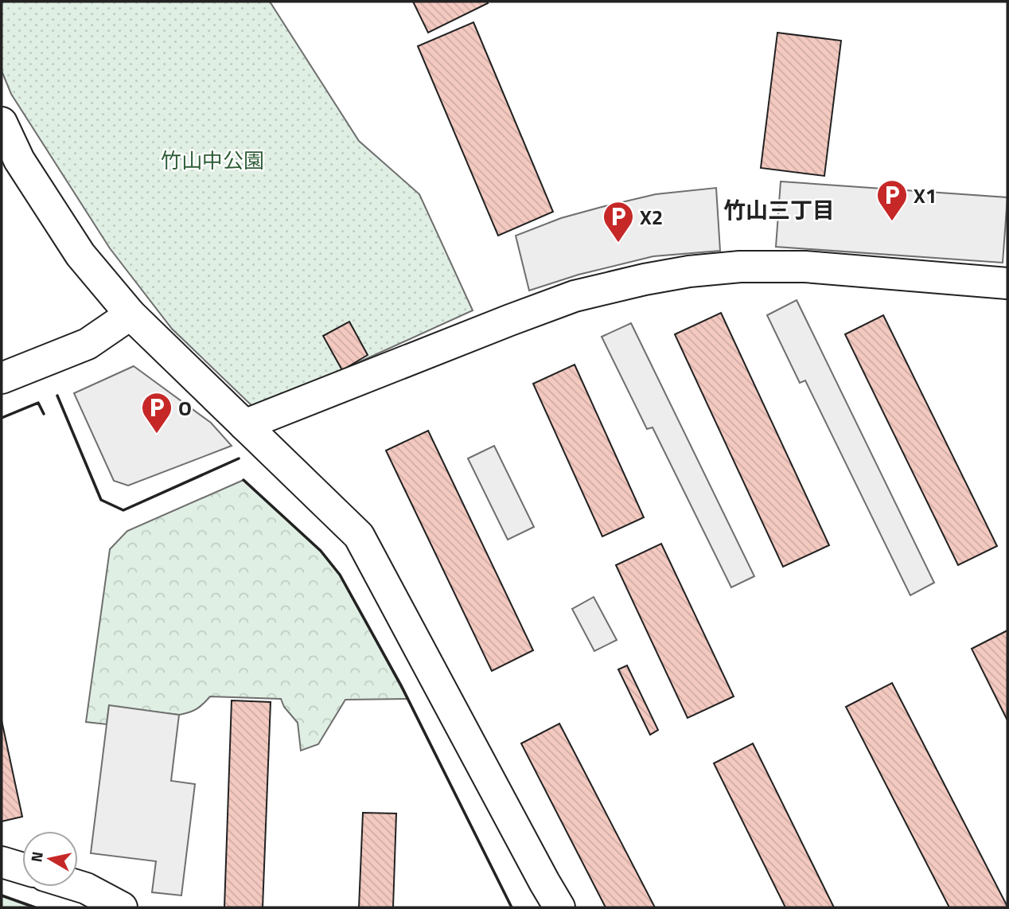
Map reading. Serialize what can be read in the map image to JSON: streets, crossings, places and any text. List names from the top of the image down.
{
  "districts": ["竹山三丁目"],
  "parks": ["竹山中公園"],
  "places": {
    "parking": ["X1", "X2", "O"]
  },
  "north": "left"
}
